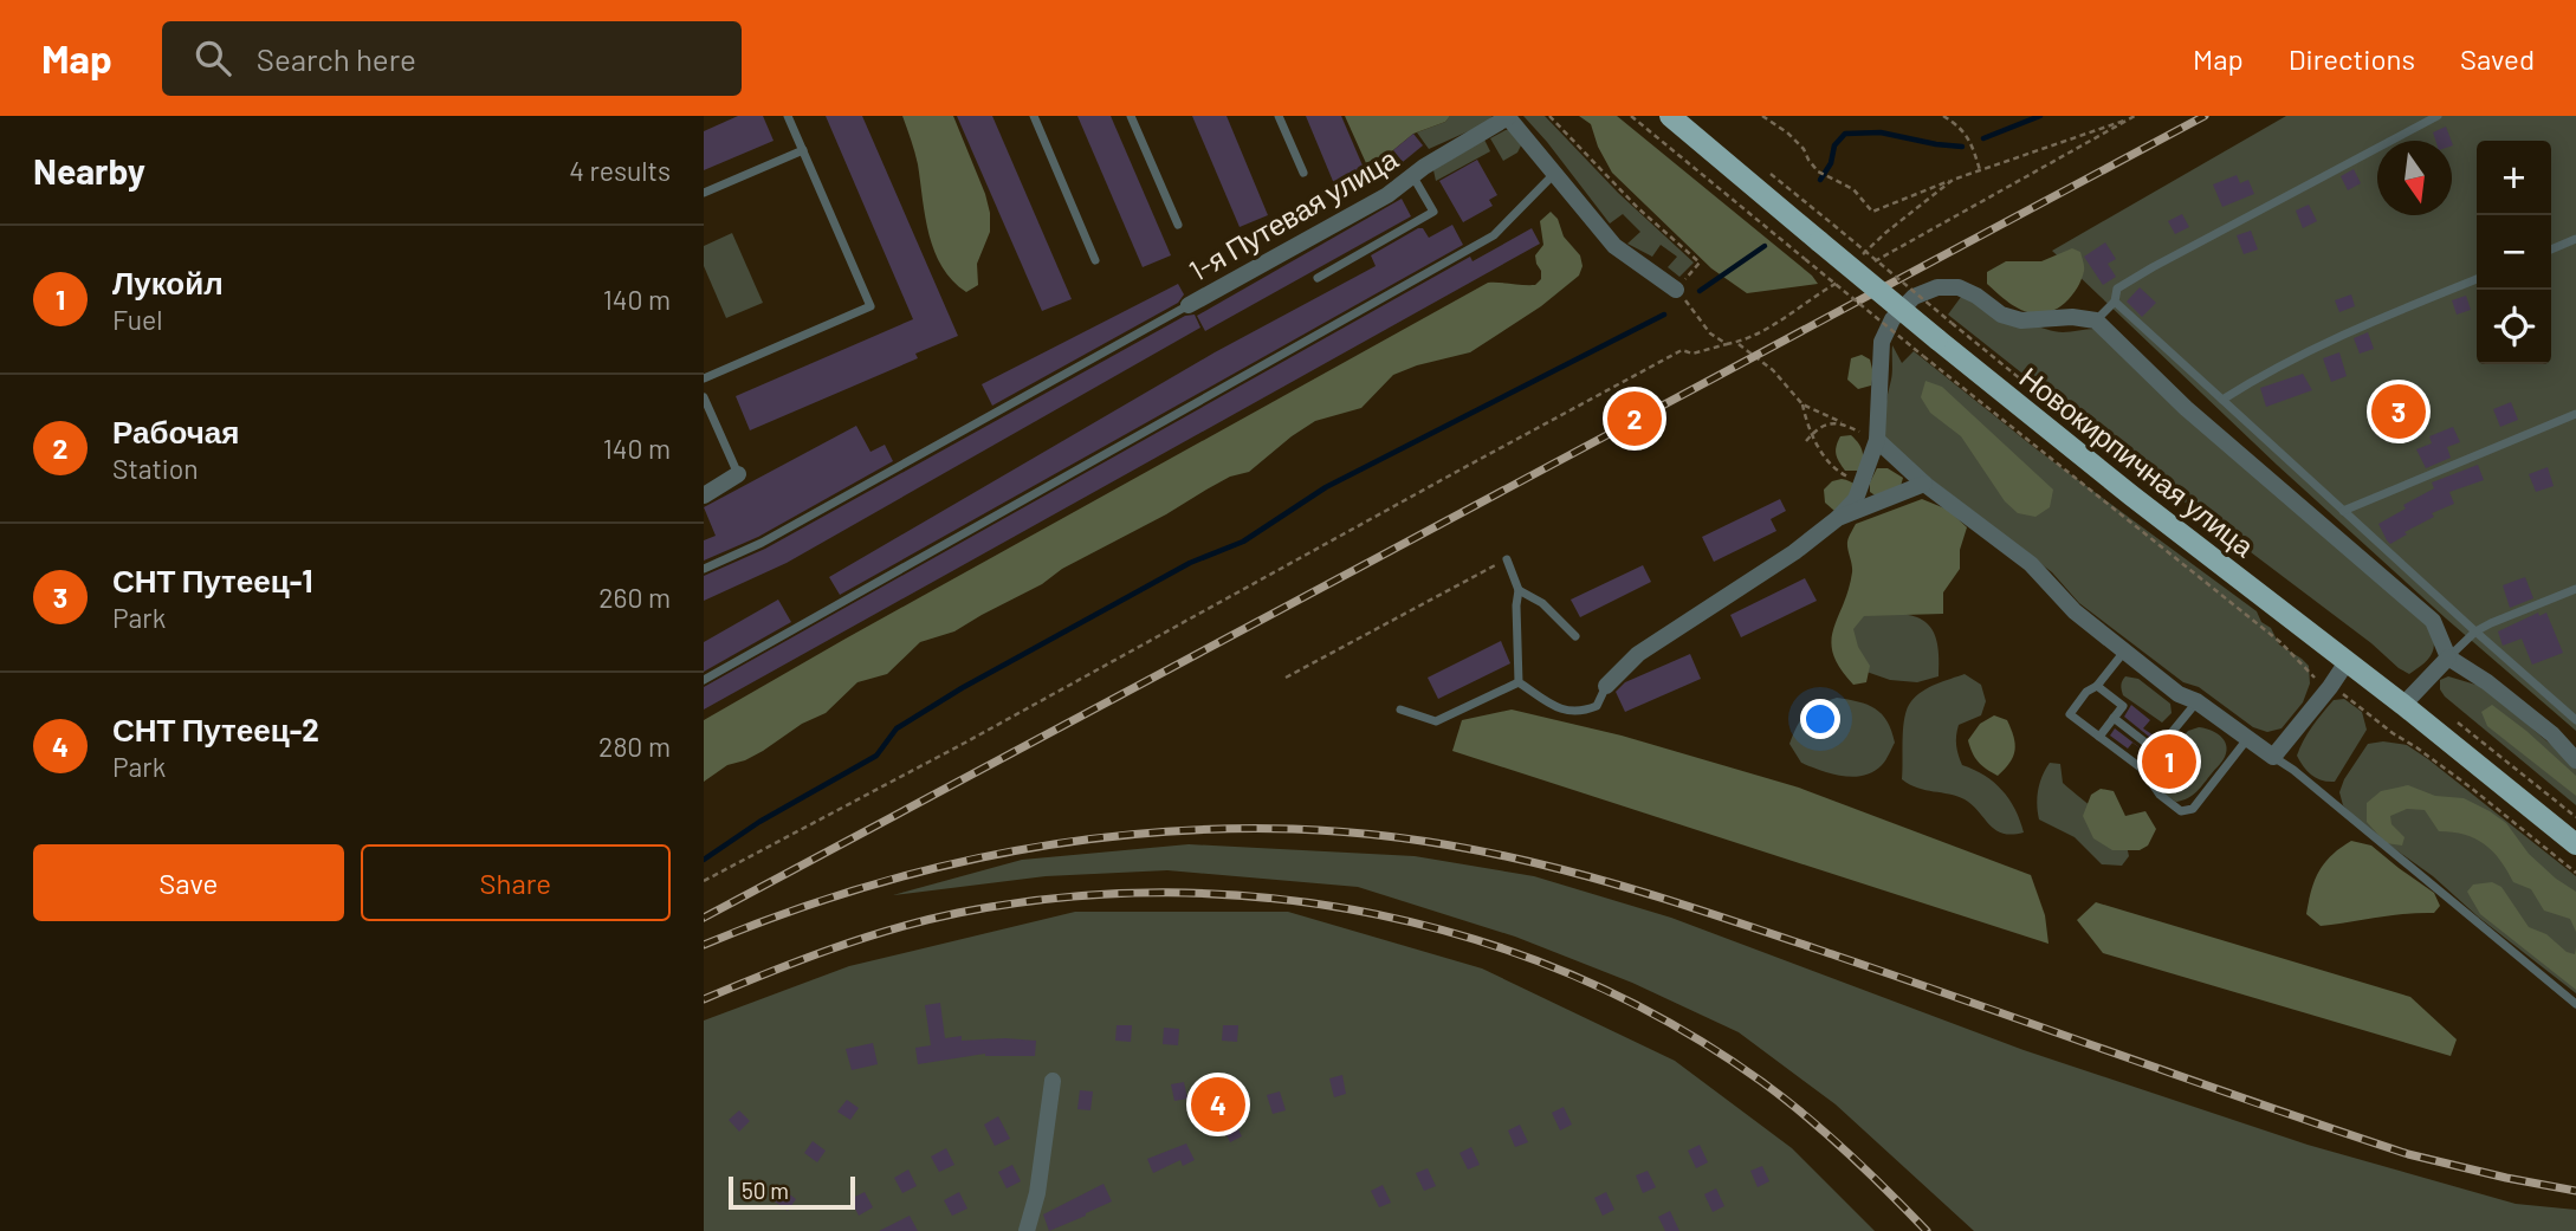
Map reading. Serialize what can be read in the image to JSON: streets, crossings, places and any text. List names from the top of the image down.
{
  "streets": {
    "main road": ["Новокирпичная улица"],
    "street": ["1-я Путевая улица"]
  },
  "scale_bar": "50 m",
  "north": "bottom",
  "page": {
    "header": "Map",
    "search": "Search here",
    "nav": ["Map", "Directions", "Saved"],
    "heading": ["Nearby", "4 results"],
    "map_buttons": ["+", "−"],
    "list": [
      {
        "mark": "1",
        "name": "Лукойл",
        "note": "Fuel",
        "value": "140 m"
      },
      {
        "mark": "2",
        "name": "Рабочая",
        "note": "Station",
        "value": "140 m"
      },
      {
        "mark": "3",
        "name": "СНТ Путеец-1",
        "note": "Park",
        "value": "260 m"
      },
      {
        "mark": "4",
        "name": "СНТ Путеец-2",
        "note": "Park",
        "value": "280 m"
      }
    ],
    "pins": [
      "3",
      "2",
      "1",
      "4"
    ],
    "buttons": ["Save", "Share"],
    "scale": "50 m"
  }
}
